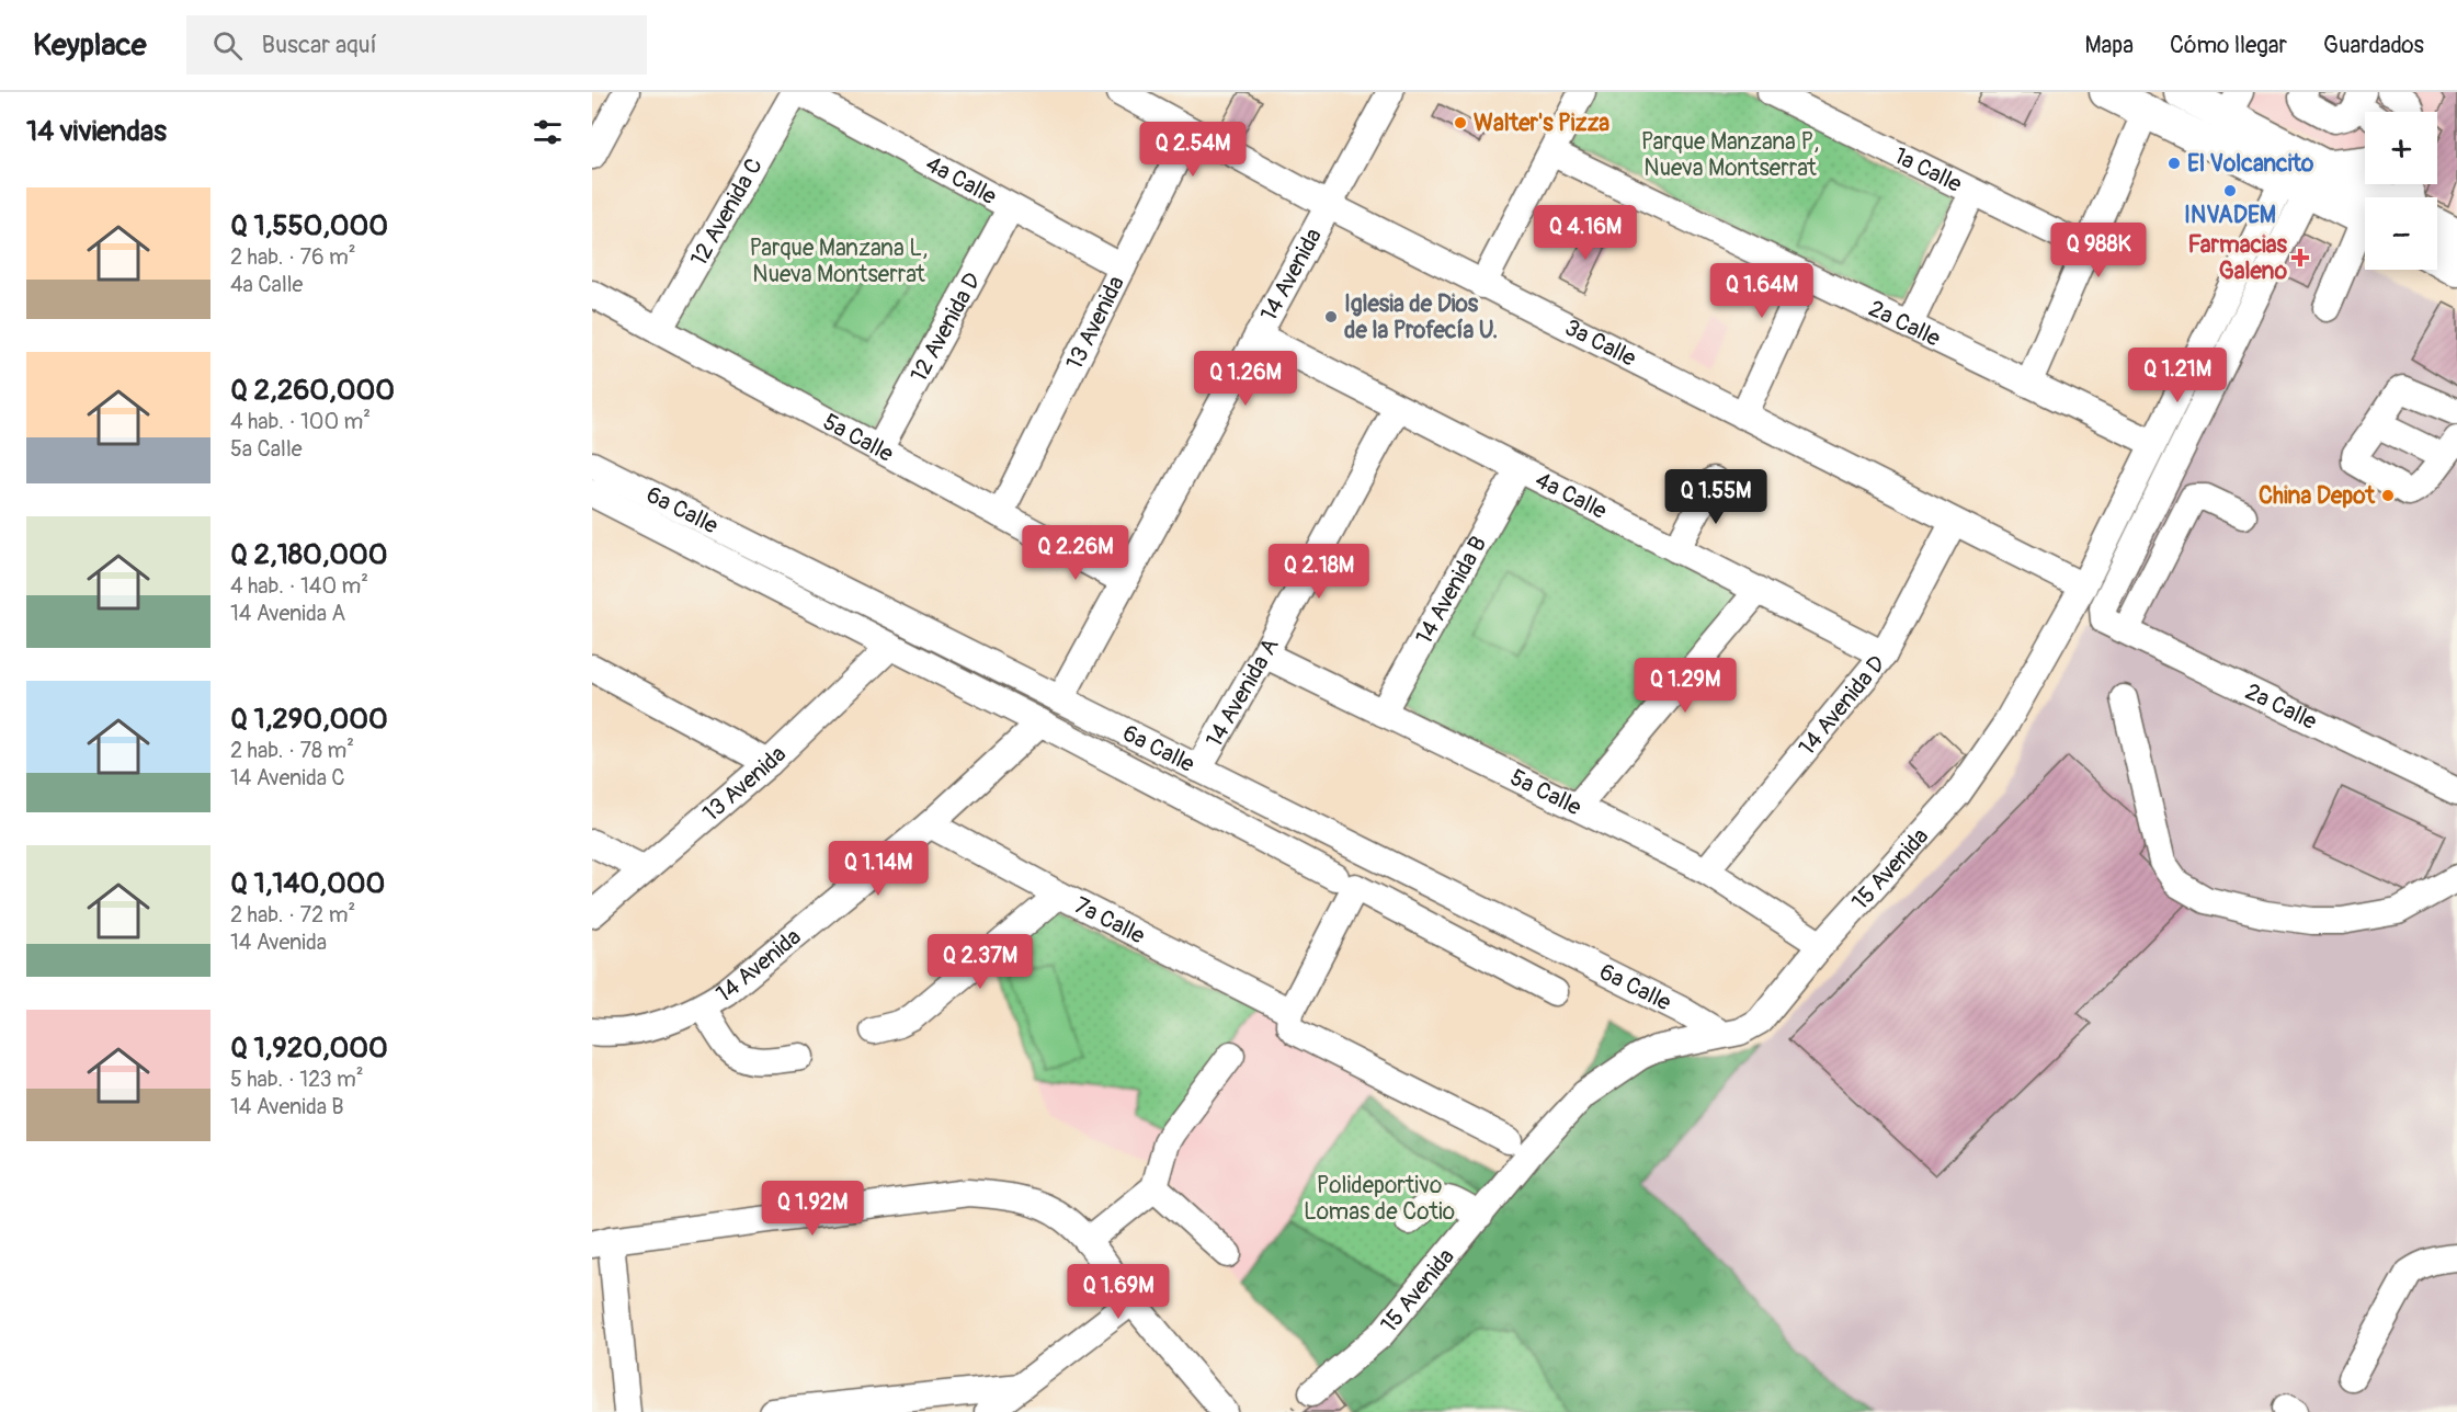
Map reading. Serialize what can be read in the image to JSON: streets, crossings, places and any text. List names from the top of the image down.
{
  "streets": {
    "street": [
      "1a Calle",
      "4a Calle",
      "12 Avenida C",
      "14 Avenida",
      "13 Avenida",
      "2a Calle",
      "12 Avenida D",
      "3a Calle",
      "5a Calle",
      "6a Calle",
      "14 Avenida B",
      "14 Avenida A",
      "14 Avenida D",
      "15 Avenida",
      "7a Calle"
    ]
  },
  "crossings": [
    ["4a Calle", "12 Avenida C"],
    ["4a Calle", "14 Avenida"],
    ["4a Calle", "13 Avenida"],
    ["4a Calle", "12 Avenida D"],
    ["4a Calle", "14 Avenida B"],
    ["4a Calle", "14 Avenida A"],
    ["4a Calle", "14 Avenida D"],
    ["12 Avenida C", "5a Calle"],
    ["14 Avenida", "3a Calle"],
    ["14 Avenida", "5a Calle"],
    ["14 Avenida", "6a Calle"],
    ["14 Avenida", "7a Calle"],
    ["13 Avenida", "3a Calle"],
    ["13 Avenida", "5a Calle"],
    ["13 Avenida", "6a Calle"],
    ["2a Calle", "15 Avenida"],
    ["12 Avenida D", "5a Calle"],
    ["3a Calle", "14 Avenida D"],
    ["3a Calle", "15 Avenida"],
    ["5a Calle", "14 Avenida B"],
    ["5a Calle", "14 Avenida A"],
    ["5a Calle", "14 Avenida D"],
    ["5a Calle", "15 Avenida"],
    ["6a Calle", "14 Avenida A"],
    ["6a Calle", "15 Avenida"]
  ],
  "parks": ["Parque Manzana P, Nueva Montserrat", "Parque Manzana L, Nueva Montserrat", "Polideportivo Lomas de Cotio"],
  "places": {
    "other": [
      "Walter's Pizza",
      "El Volcancito",
      "INVADEM",
      "Iglesia de Dios de la Profecía U.",
      "China Depot"
    ],
    "health": ["Farmacias Galeno"]
  },
  "page": {
    "header": "Keyplace",
    "search": "Buscar aquí",
    "nav": ["Mapa", "Cómo llegar", "Guardados"],
    "heading": "14 viviendas",
    "map_buttons": ["+", "−"],
    "price": [
      "Q 2.54M",
      "Q 4.16M",
      "Q 988K",
      "Q 1.64M",
      "Q 1.21M",
      "Q 1.26M",
      "Q 1.55M",
      "Q 2.26M",
      "Q 2.18M",
      "Q 1.29M",
      "Q 1.14M",
      "Q 2.37M",
      "Q 1.92M",
      "Q 1.69M"
    ],
    "list": [
      {
        "name": "Q 1,550,000",
        "note": "2 hab. · 76 m² · 4a Calle"
      },
      {
        "name": "Q 2,260,000",
        "note": "4 hab. · 100 m² · 5a Calle"
      },
      {
        "name": "Q 2,180,000",
        "note": "4 hab. · 140 m² · 14 Avenida A"
      },
      {
        "name": "Q 1,290,000",
        "note": "2 hab. · 78 m² · 14 Avenida C"
      },
      {
        "name": "Q 1,140,000",
        "note": "2 hab. · 72 m² · 14 Avenida"
      },
      {
        "name": "Q 1,920,000",
        "note": "5 hab. · 123 m² · 14 Avenida B"
      }
    ]
  }
}
